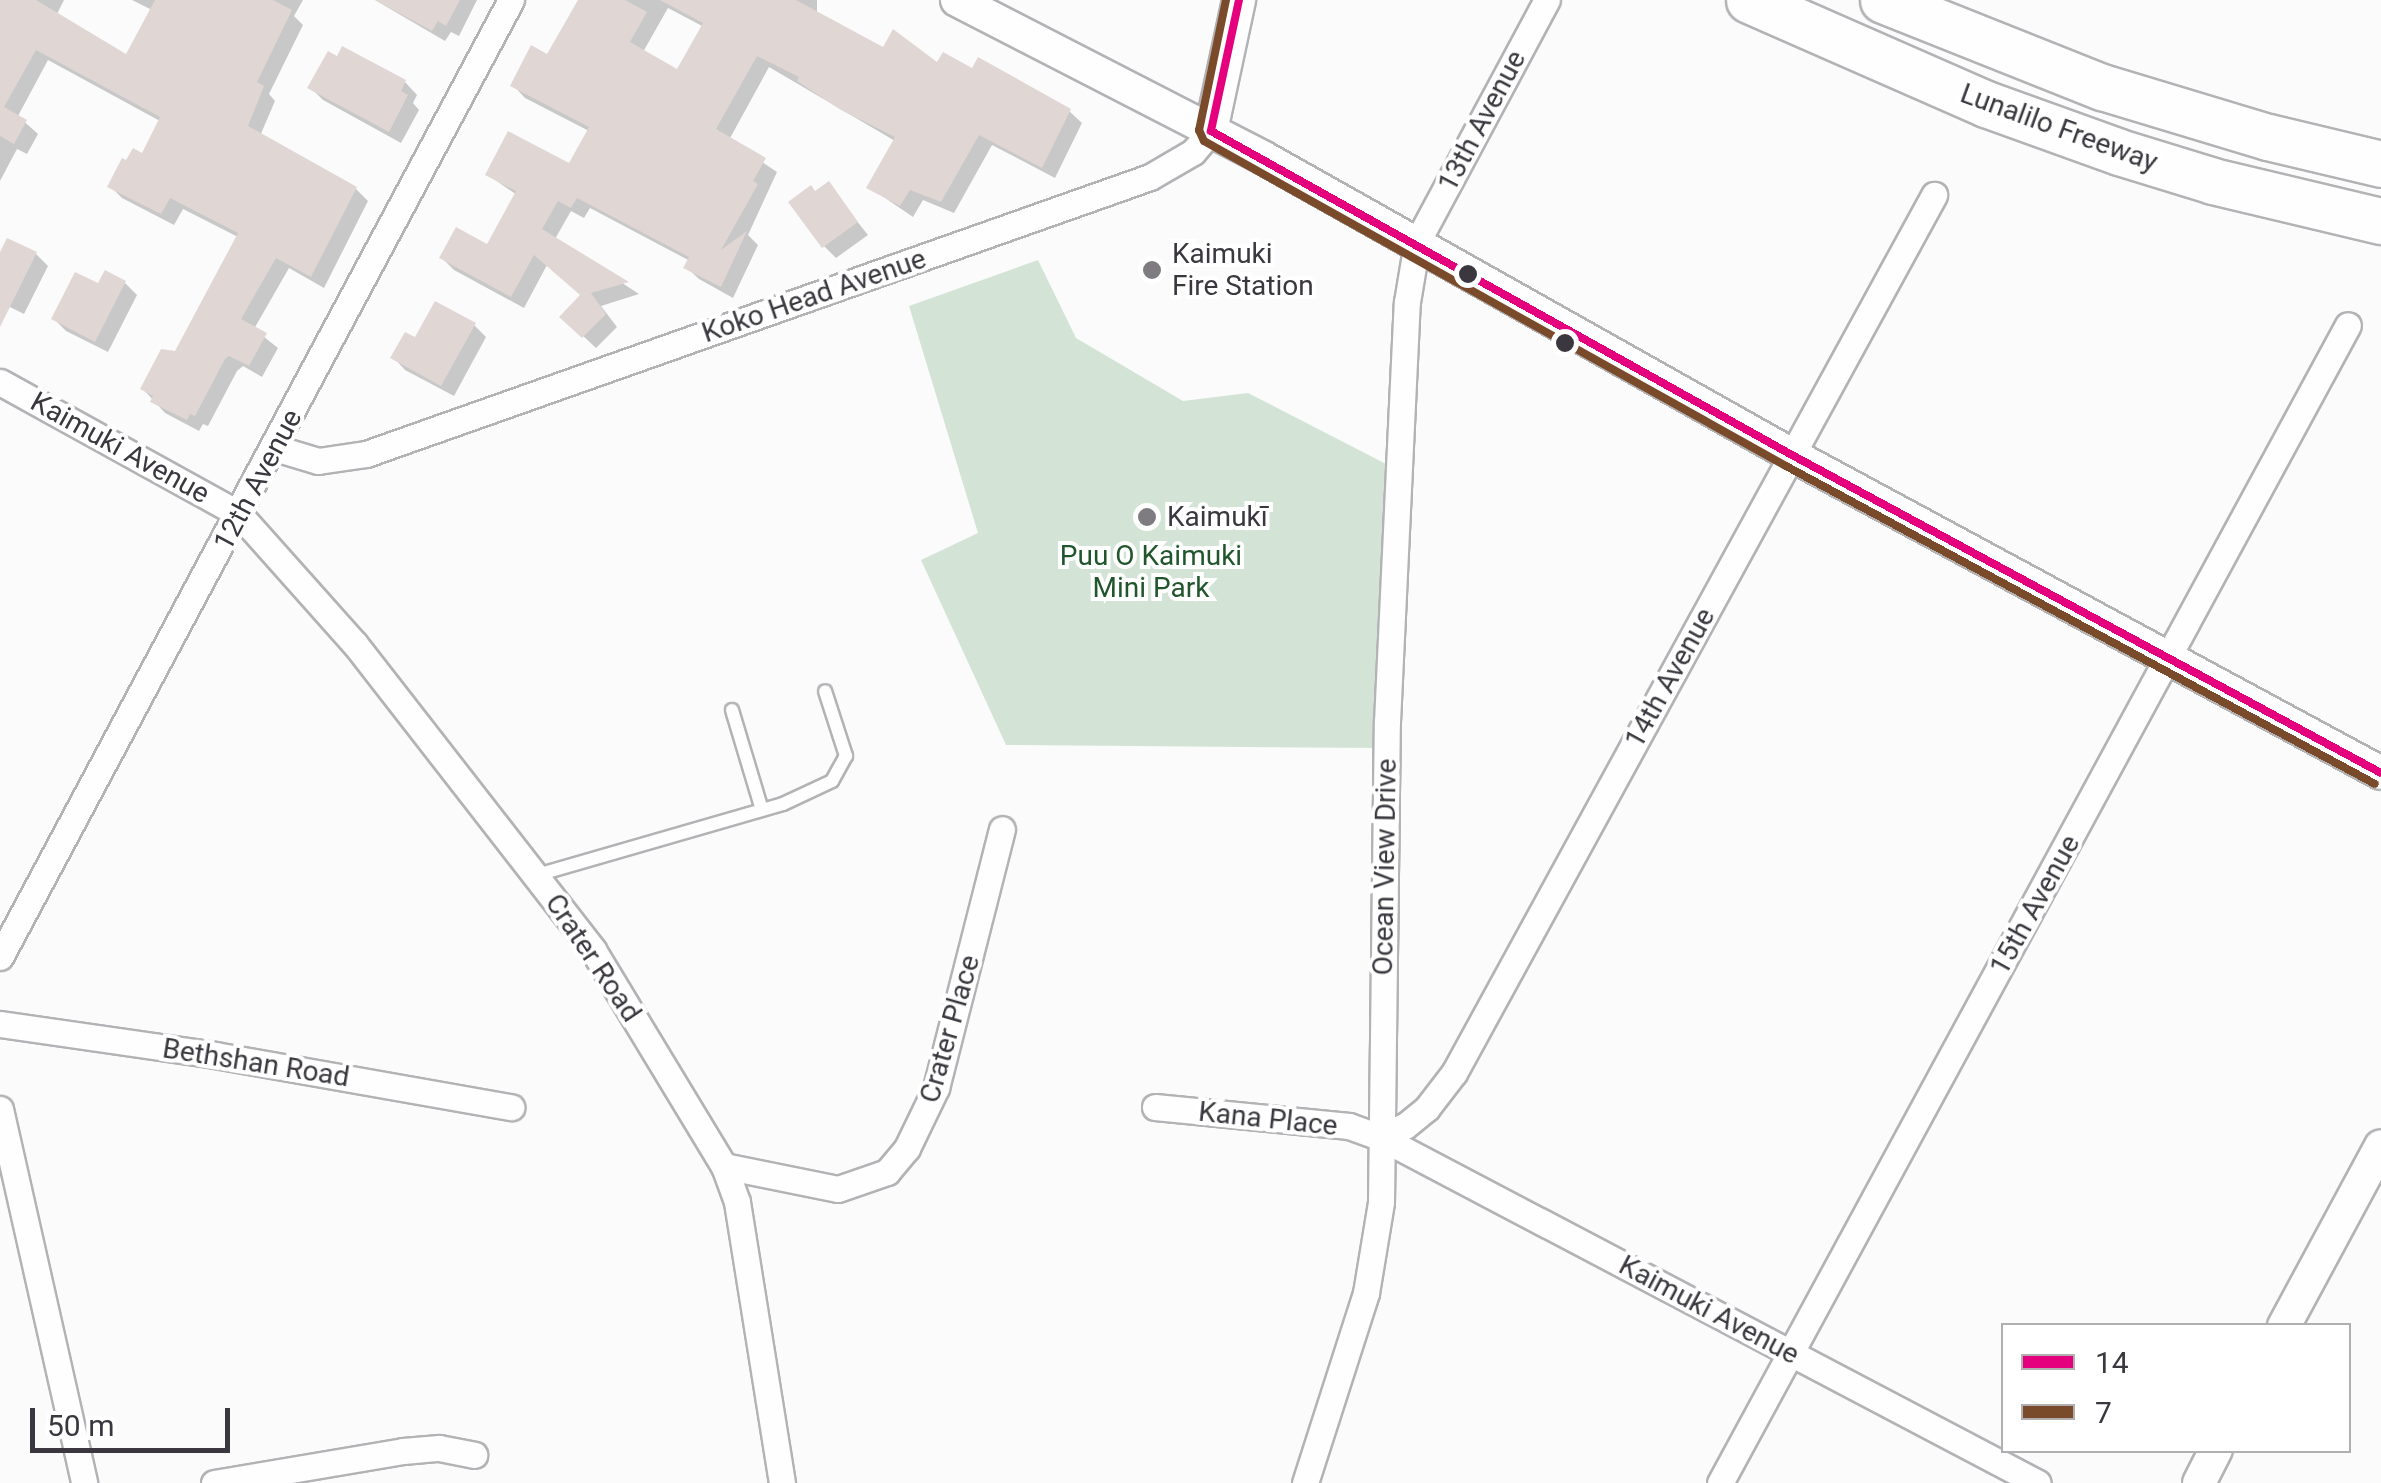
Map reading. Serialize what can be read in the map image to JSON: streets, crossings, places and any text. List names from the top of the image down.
{
  "streets": {
    "highway": ["Lunalilo Freeway"],
    "street": [
      "13th Avenue",
      "Koko Head Avenue",
      "Kaimuki Avenue",
      "12th Avenue",
      "14th Avenue",
      "Ocean View Drive",
      "15th Avenue",
      "Crater Road",
      "Crater Place",
      "Bethshan Road",
      "Kana Place"
    ]
  },
  "crossings": [
    ["13th Avenue", "Ocean View Drive"],
    ["Koko Head Avenue", "12th Avenue"],
    ["Kaimuki Avenue", "12th Avenue"],
    ["Kaimuki Avenue", "14th Avenue"],
    ["Kaimuki Avenue", "Ocean View Drive"],
    ["Kaimuki Avenue", "15th Avenue"],
    ["Kaimuki Avenue", "Crater Road"],
    ["Kaimuki Avenue", "Kana Place"],
    ["12th Avenue", "Crater Road"],
    ["14th Avenue", "Ocean View Drive"],
    ["14th Avenue", "Kana Place"],
    ["Ocean View Drive", "Kana Place"],
    ["Crater Road", "Crater Place"]
  ],
  "parks": ["Puu O Kaimuki Mini Park"],
  "places": ["Kaimuki Fire Station", "Kaimukī"],
  "lines": ["transit line 14", "transit line 7"],
  "legend": ["14", "7"],
  "scale_bar": "50 m"
}
